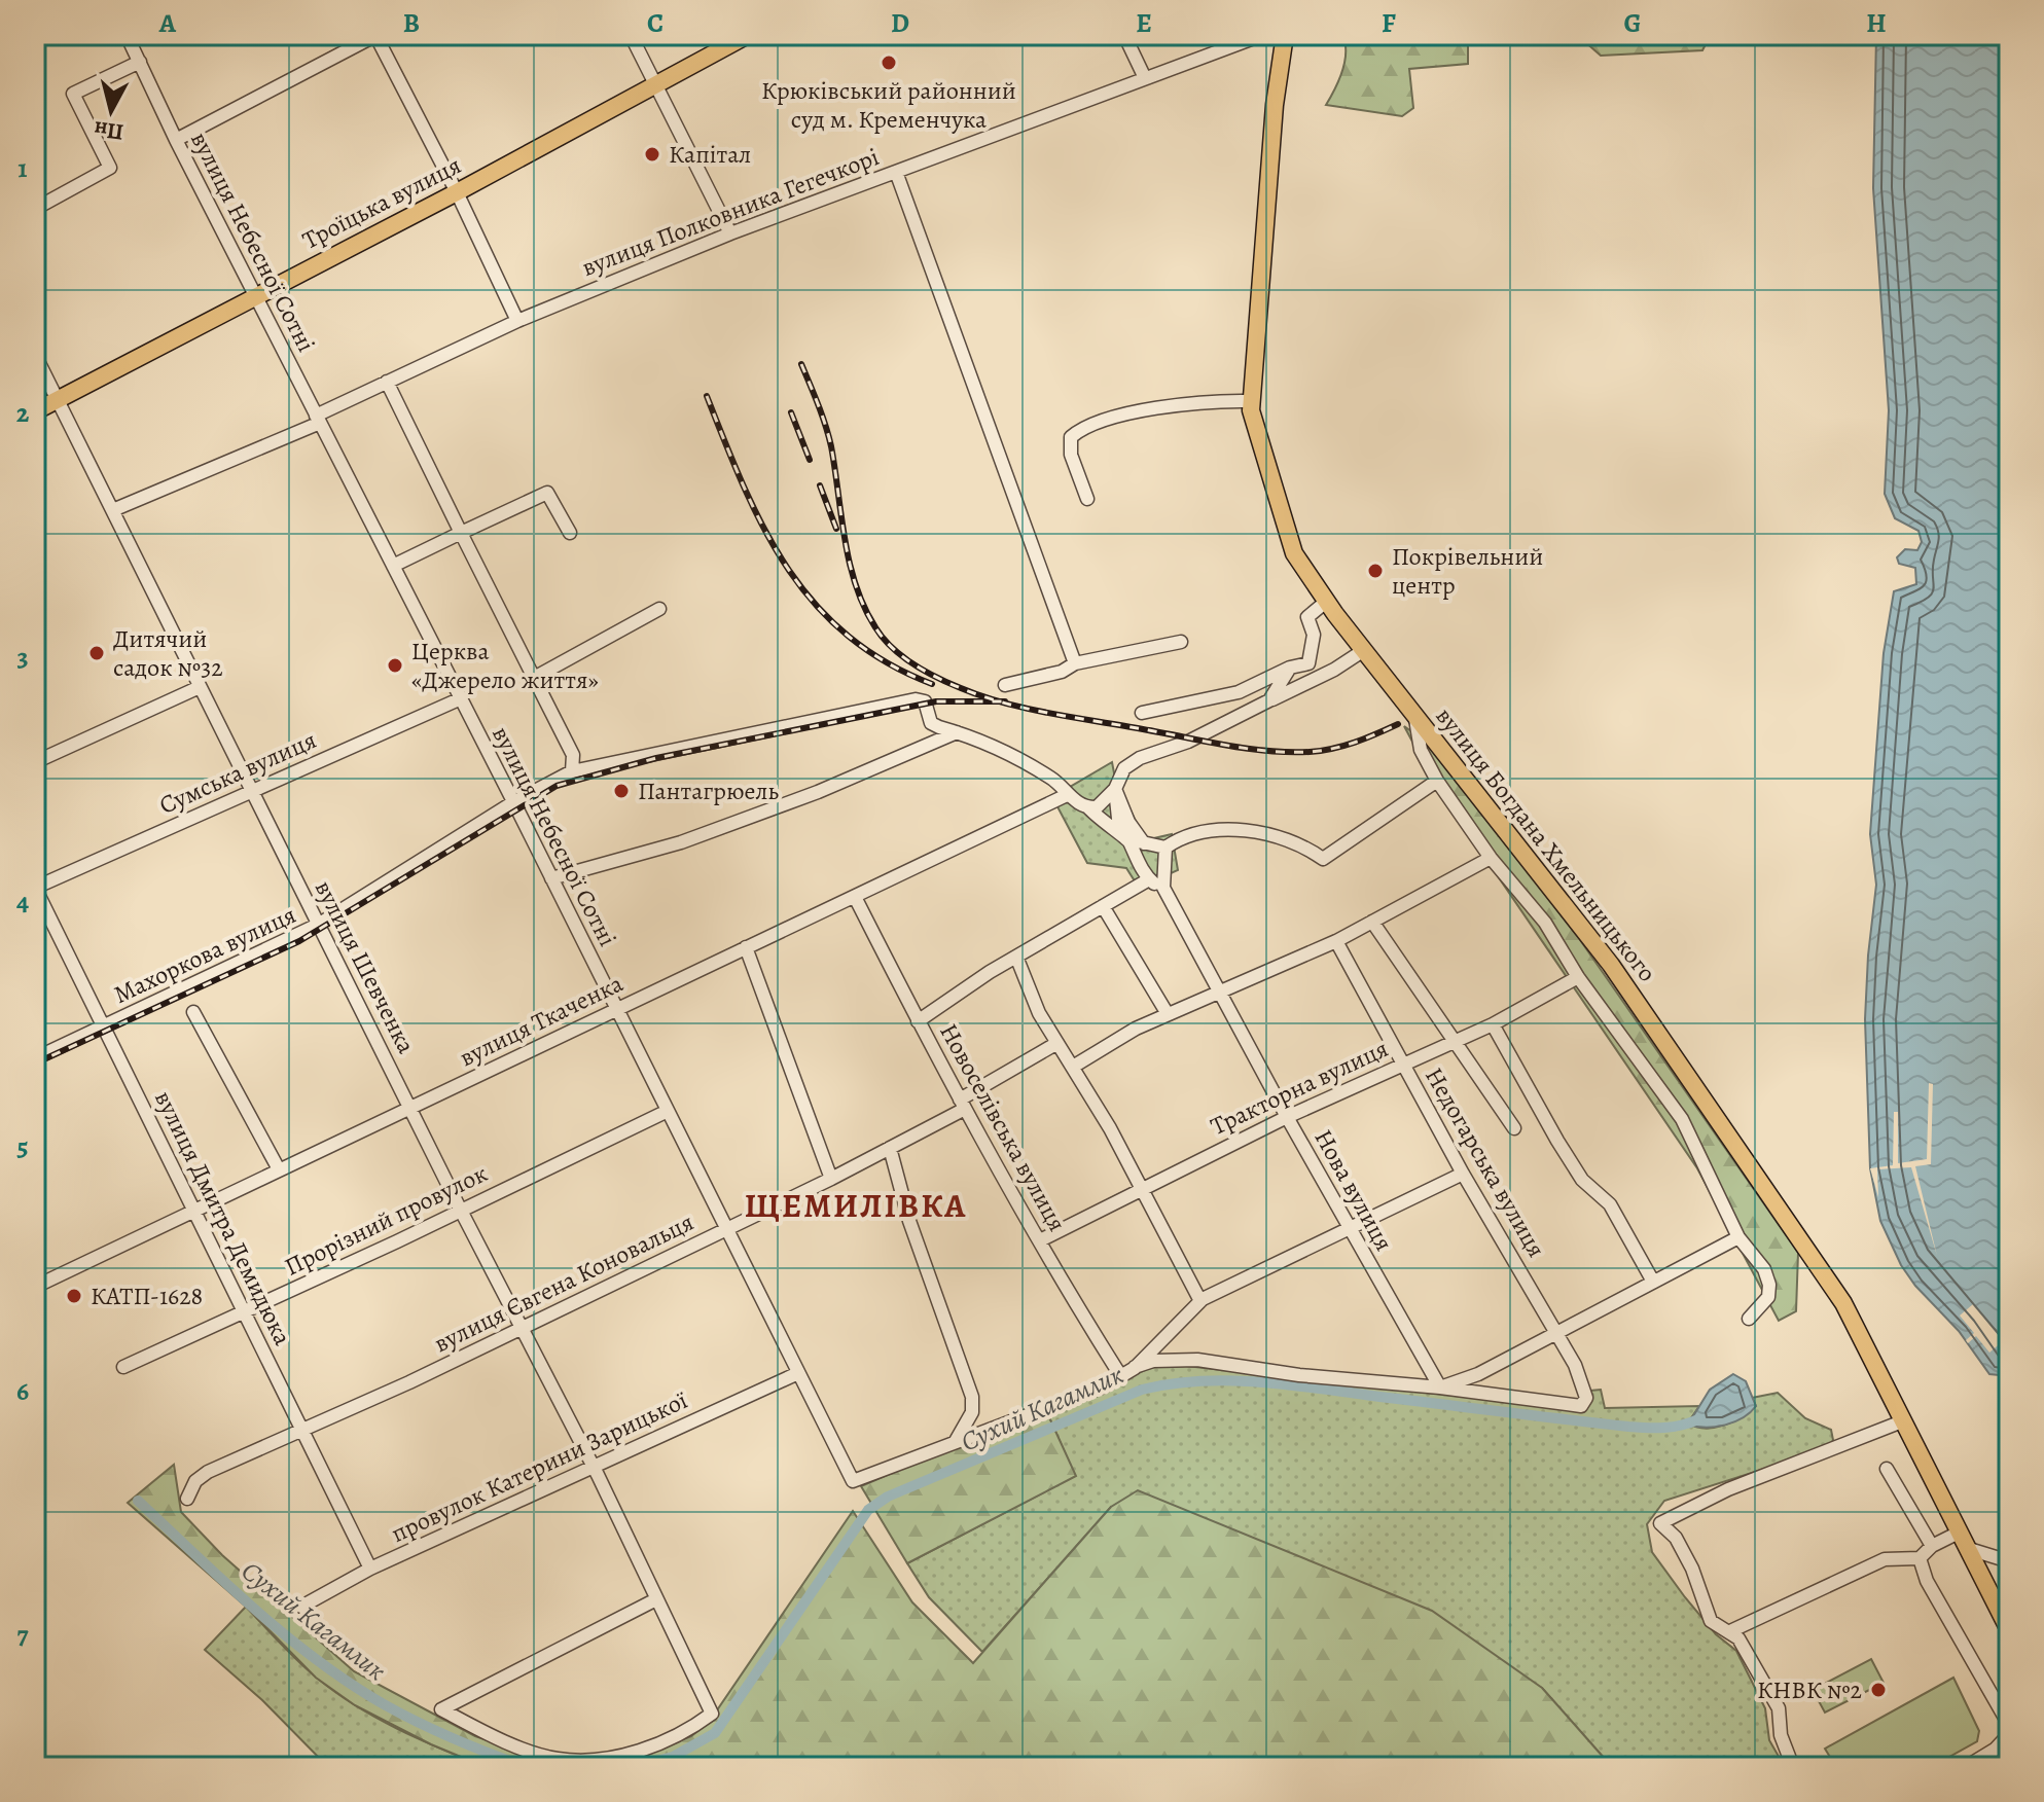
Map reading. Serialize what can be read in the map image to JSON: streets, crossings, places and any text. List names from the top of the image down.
{
  "streets": {
    "main road": ["Троїцька вулиця", "вулиця Богдана Хмельницького"],
    "street": [
      "вулиця Полковника Гегечкорі",
      "вулиця Небесної Сотні",
      "Сумська вулиця",
      "Махоркова вулиця",
      "вулиця Шевченка",
      "вулиця Ткаченка",
      "Тракторна вулиця",
      "Новоселівська вулиця",
      "Недогарська вулиця",
      "Нова вулиця",
      "вулиця Дмитра Демидюка",
      "Прорізний провулок",
      "вулиця Євгена Коновальця",
      "провулок Катерини Зарицької"
    ]
  },
  "crossings": [
    ["Троїцька вулиця", "вулиця Небесної Сотні"],
    ["Троїцька вулиця", "вулиця Шевченка"],
    ["вулиця Полковника Гегечкорі", "вулиця Небесної Сотні"],
    ["вулиця Полковника Гегечкорі", "вулиця Шевченка"],
    ["вулиця Небесної Сотні", "Сумська вулиця"],
    ["вулиця Небесної Сотні", "Махоркова вулиця"],
    ["вулиця Небесної Сотні", "вулиця Ткаченка"],
    ["вулиця Небесної Сотні", "Прорізний провулок"],
    ["вулиця Небесної Сотні", "вулиця Євгена Коновальця"],
    ["вулиця Небесної Сотні", "провулок Катерини Зарицької"],
    ["Сумська вулиця", "вулиця Шевченка"],
    ["Сумська вулиця", "вулиця Дмитра Демидюка"],
    ["Махоркова вулиця", "вулиця Шевченка"],
    ["Махоркова вулиця", "вулиця Дмитра Демидюка"],
    ["вулиця Шевченка", "вулиця Ткаченка"],
    ["вулиця Шевченка", "Прорізний провулок"],
    ["вулиця Шевченка", "вулиця Євгена Коновальця"],
    ["вулиця Шевченка", "провулок Катерини Зарицької"],
    ["вулиця Ткаченка", "Новоселівська вулиця"],
    ["вулиця Ткаченка", "вулиця Дмитра Демидюка"],
    ["Тракторна вулиця", "Новоселівська вулиця"],
    ["Тракторна вулиця", "Недогарська вулиця"],
    ["Тракторна вулиця", "Нова вулиця"],
    ["Новоселівська вулиця", "вулиця Євгена Коновальця"],
    ["Недогарська вулиця", "Нова вулиця"],
    ["вулиця Дмитра Демидюка", "Прорізний провулок"],
    ["вулиця Дмитра Демидюка", "вулиця Євгена Коновальця"],
    ["вулиця Дмитра Демидюка", "провулок Катерини Зарицької"]
  ],
  "districts": ["ЩЕМИЛІВКА"],
  "water": ["Сухий Кагамлик"],
  "places": [
    "Крюківський районний суд м. Кременчука",
    "Капітал",
    "Покрівельний центр",
    "Дитячий садок №32",
    "Церква «Джерело життя»",
    "Пантагрюель",
    "КАТП-1628",
    "КНВК №2"
  ],
  "north": "bottom",
  "grid": {
    "columns": [
      "A",
      "B",
      "C",
      "D",
      "E",
      "F",
      "G",
      "H"
    ],
    "rows": [
      "1",
      "2",
      "3",
      "4",
      "5",
      "6",
      "7"
    ]
  }
}
